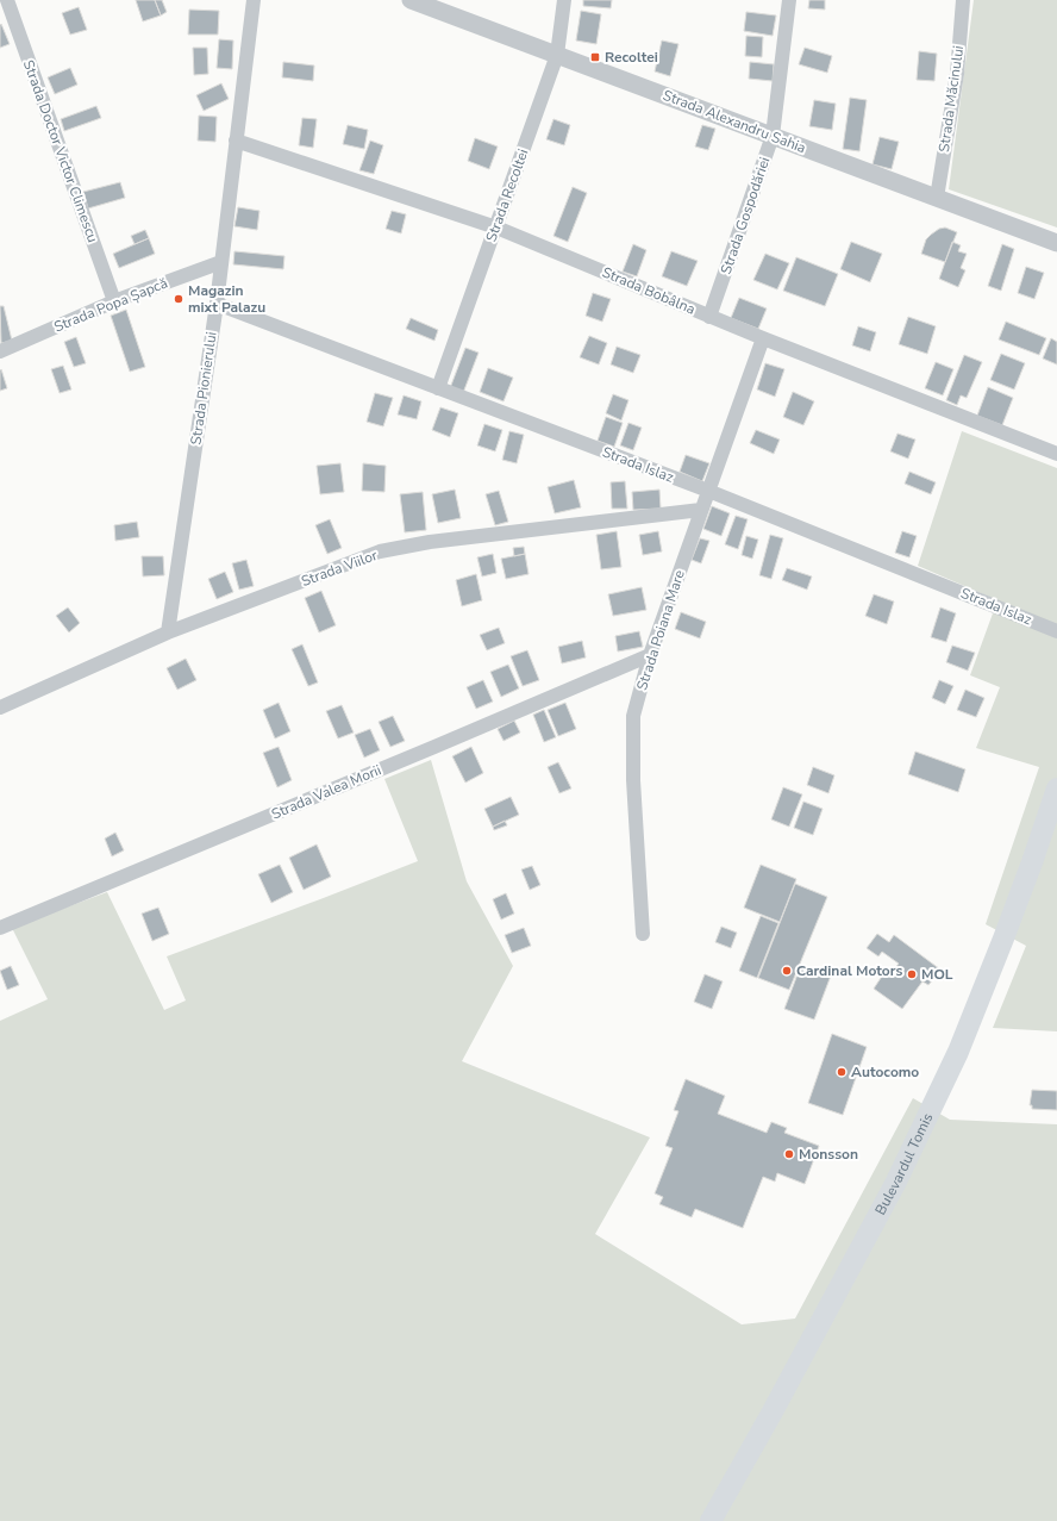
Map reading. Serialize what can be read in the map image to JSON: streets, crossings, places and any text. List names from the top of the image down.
{
  "streets": {
    "main road": ["Bulevardul Tomis"],
    "street": [
      "Strada Măcinului",
      "Strada Alexandru Sahia",
      "Strada Doctor Victor Climescu",
      "Strada Recoltei",
      "Strada Gospodăriei",
      "Strada Bobâlna",
      "Strada Popa Șapcă",
      "Strada Pionierului",
      "Strada Islaz",
      "Strada Viilor",
      "Strada Poiana Mare",
      "Strada Valea Morii"
    ]
  },
  "crossings": [
    ["Strada Măcinului", "Strada Alexandru Sahia"],
    ["Strada Alexandru Sahia", "Strada Recoltei"],
    ["Strada Alexandru Sahia", "Strada Gospodăriei"],
    ["Strada Doctor Victor Climescu", "Strada Popa Șapcă"],
    ["Strada Recoltei", "Strada Bobâlna"],
    ["Strada Recoltei", "Strada Islaz"],
    ["Strada Gospodăriei", "Strada Bobâlna"],
    ["Strada Bobâlna", "Strada Pionierului"],
    ["Strada Bobâlna", "Strada Poiana Mare"],
    ["Strada Popa Șapcă", "Strada Pionierului"],
    ["Strada Pionierului", "Strada Islaz"],
    ["Strada Pionierului", "Strada Viilor"],
    ["Strada Islaz", "Strada Poiana Mare"],
    ["Strada Viilor", "Strada Poiana Mare"],
    ["Strada Poiana Mare", "Strada Valea Morii"]
  ],
  "places": {
    "transit": ["Recoltei"],
    "other": [
      "Magazin mixt Palazu",
      "Cardinal Motors",
      "MOL",
      "Autocomo",
      "Monsson"
    ]
  }
}
